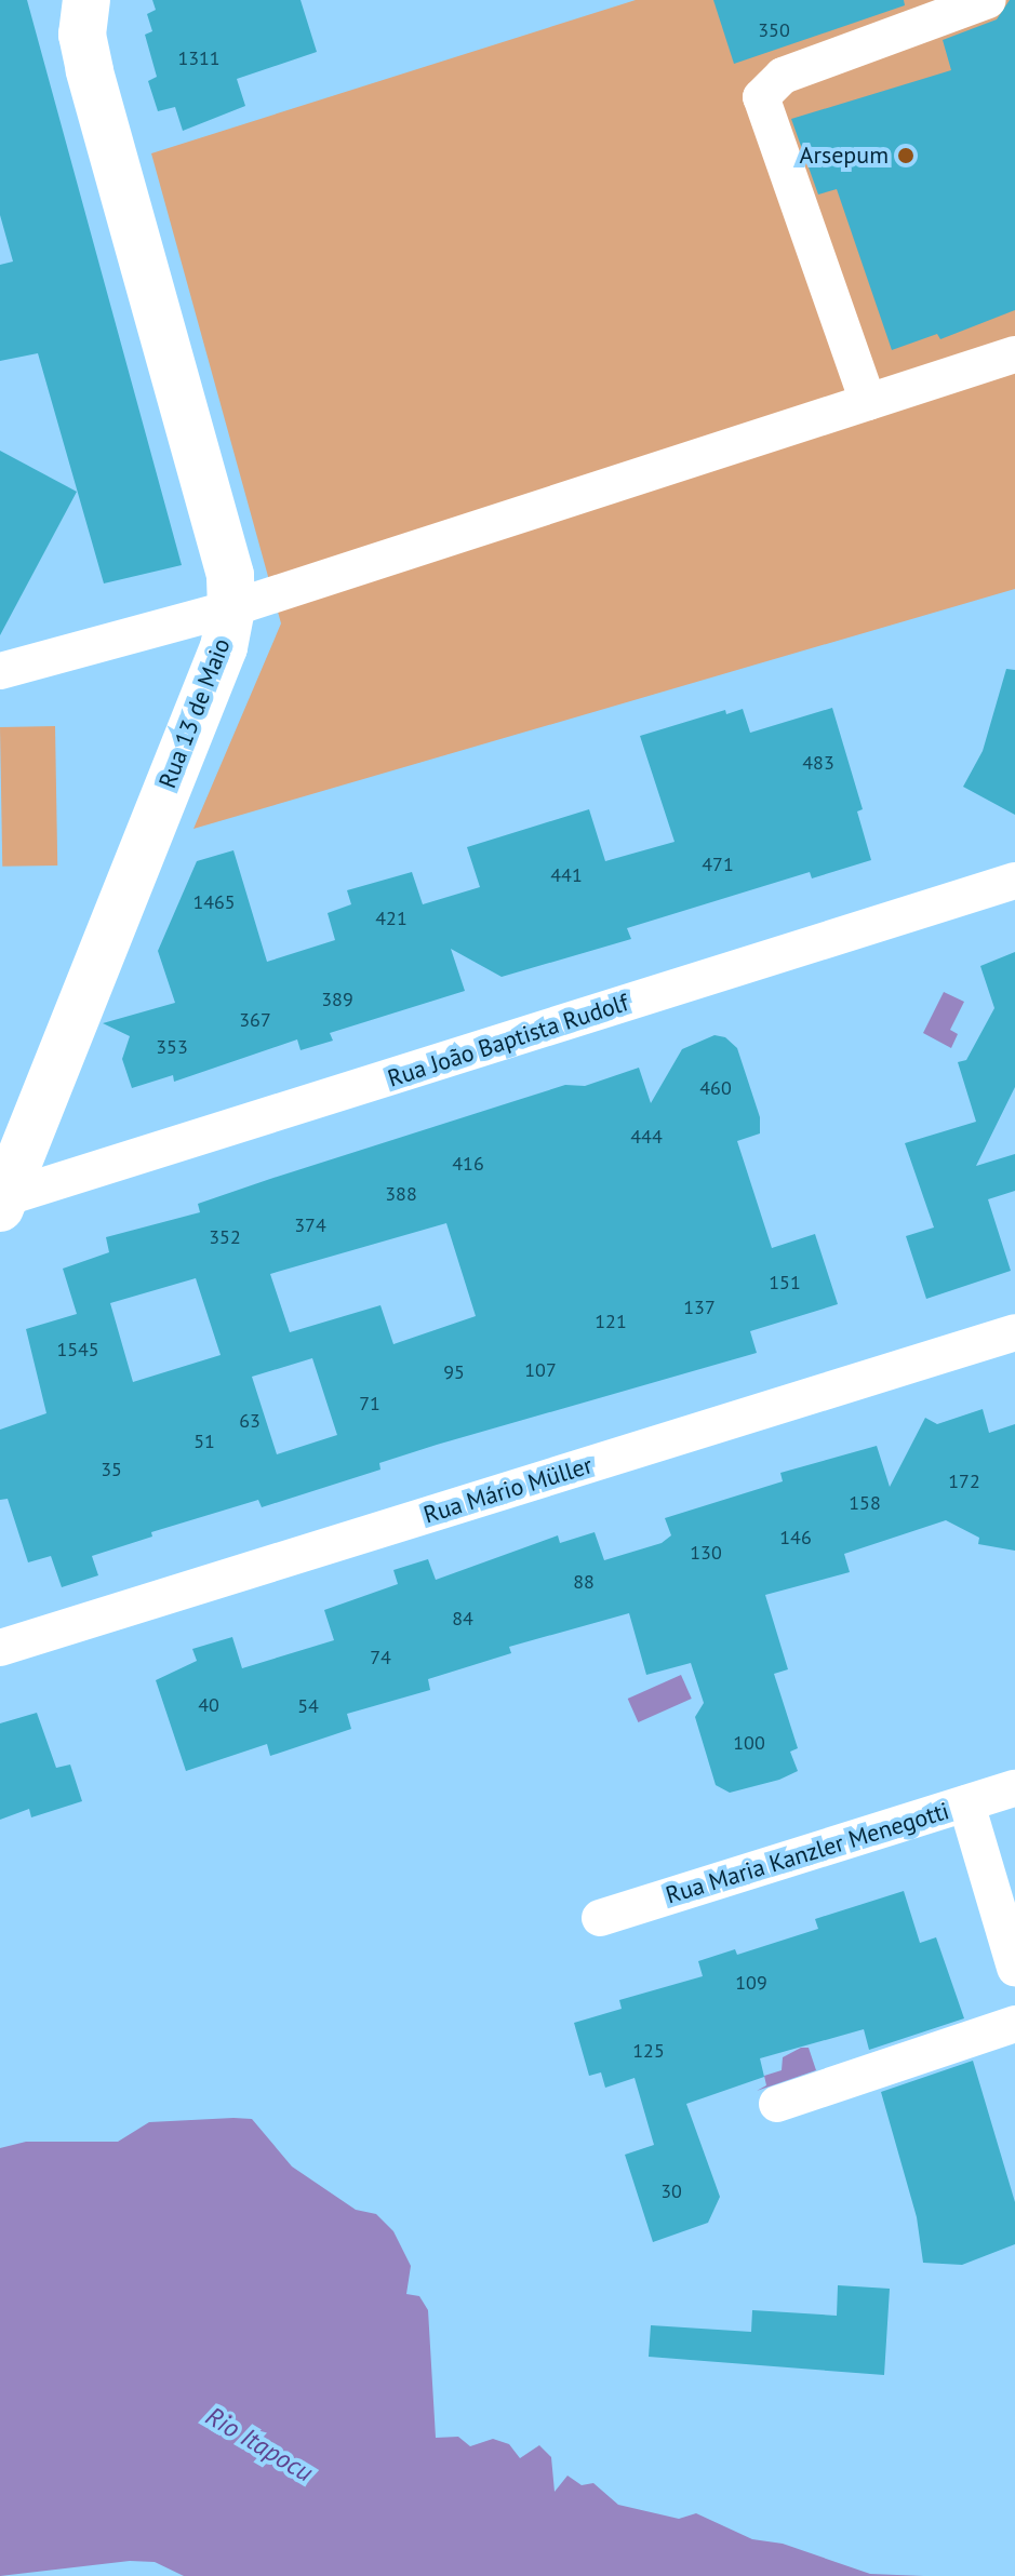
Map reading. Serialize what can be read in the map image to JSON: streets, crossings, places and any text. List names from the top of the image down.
{
  "streets": {
    "main road": ["Rua 13 de Maio"],
    "street": ["Rua João Baptista Rudolf", "Rua Mário Müller", "Rua Maria Kanzler Menegotti"]
  },
  "crossings": [
    ["Rua 13 de Maio", "Rua João Baptista Rudolf"]
  ],
  "water": ["Rio Itapocu"],
  "places": ["Arsepum"],
  "house_numbers": [
    "350",
    "1311",
    "483",
    "471",
    "441",
    "1465",
    "421",
    "389",
    "367",
    "353",
    "460",
    "444",
    "416",
    "388",
    "374",
    "352",
    "151",
    "137",
    "121",
    "1545",
    "107",
    "95",
    "71",
    "63",
    "51",
    "35",
    "172",
    "158",
    "146",
    "130",
    "88",
    "84",
    "74",
    "40",
    "54",
    "100",
    "109",
    "125",
    "30"
  ]
}
